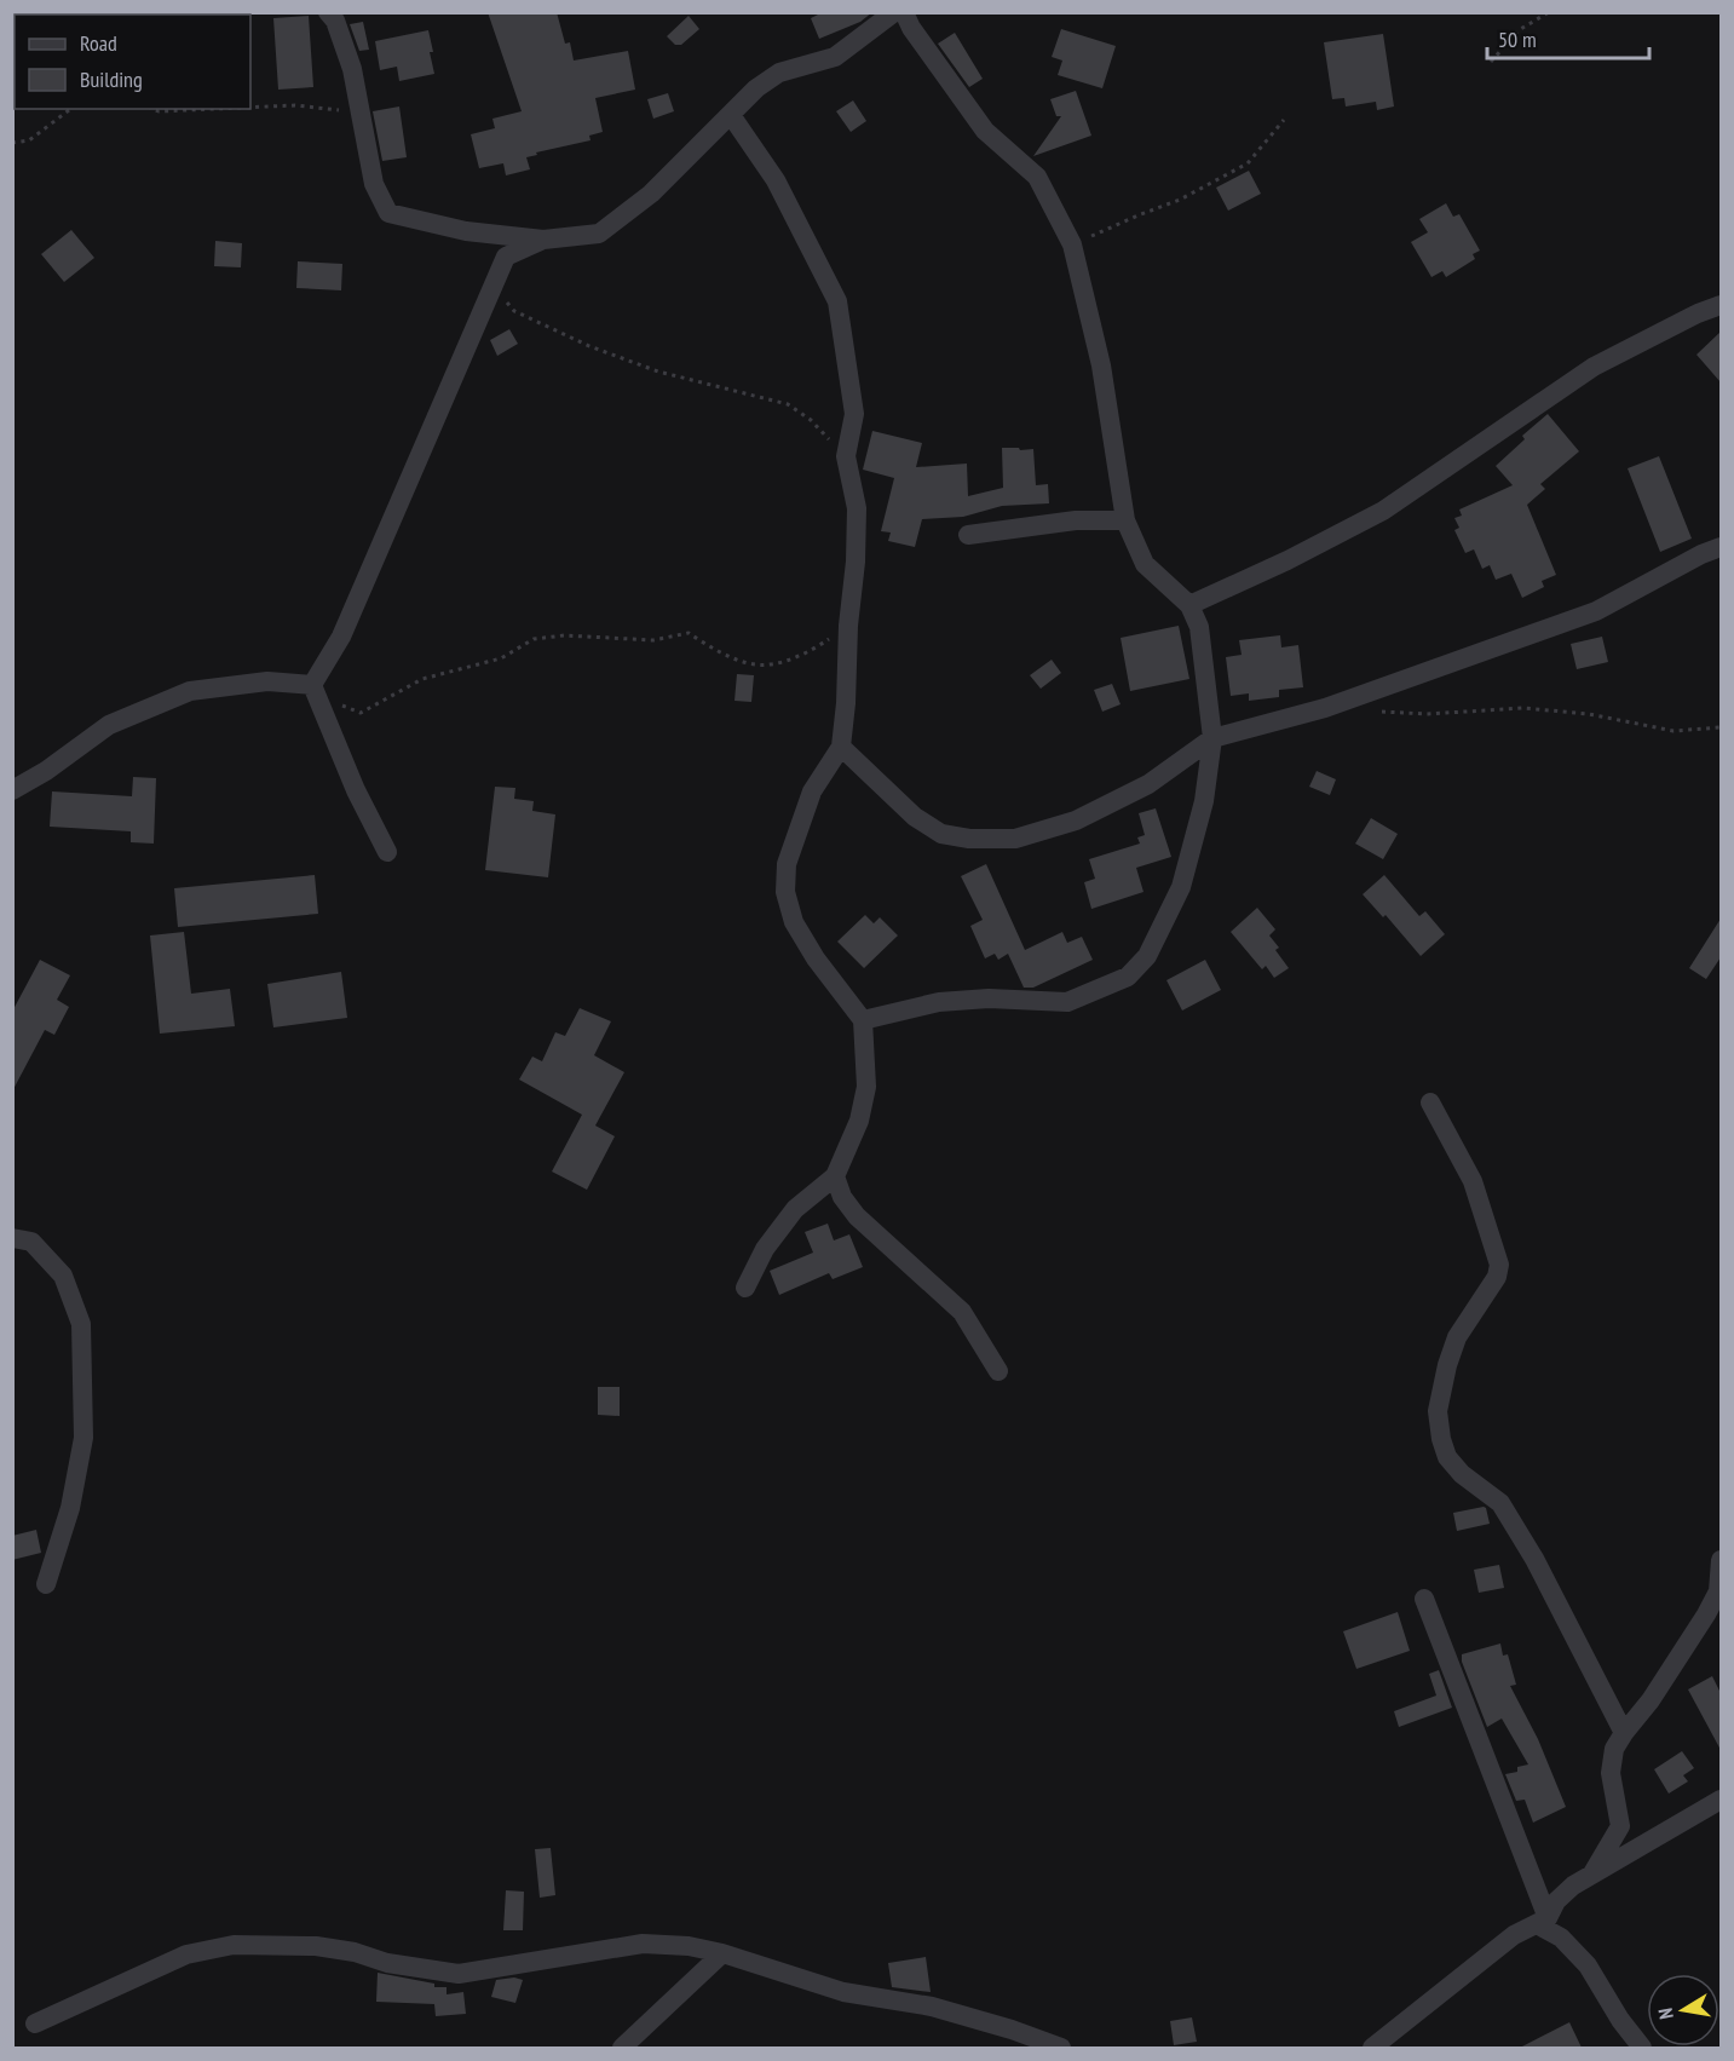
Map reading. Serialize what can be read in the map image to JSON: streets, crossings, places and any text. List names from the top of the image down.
{
  "legend": ["Road", "Building"],
  "scale_bar": "50 m",
  "north": "left"
}
